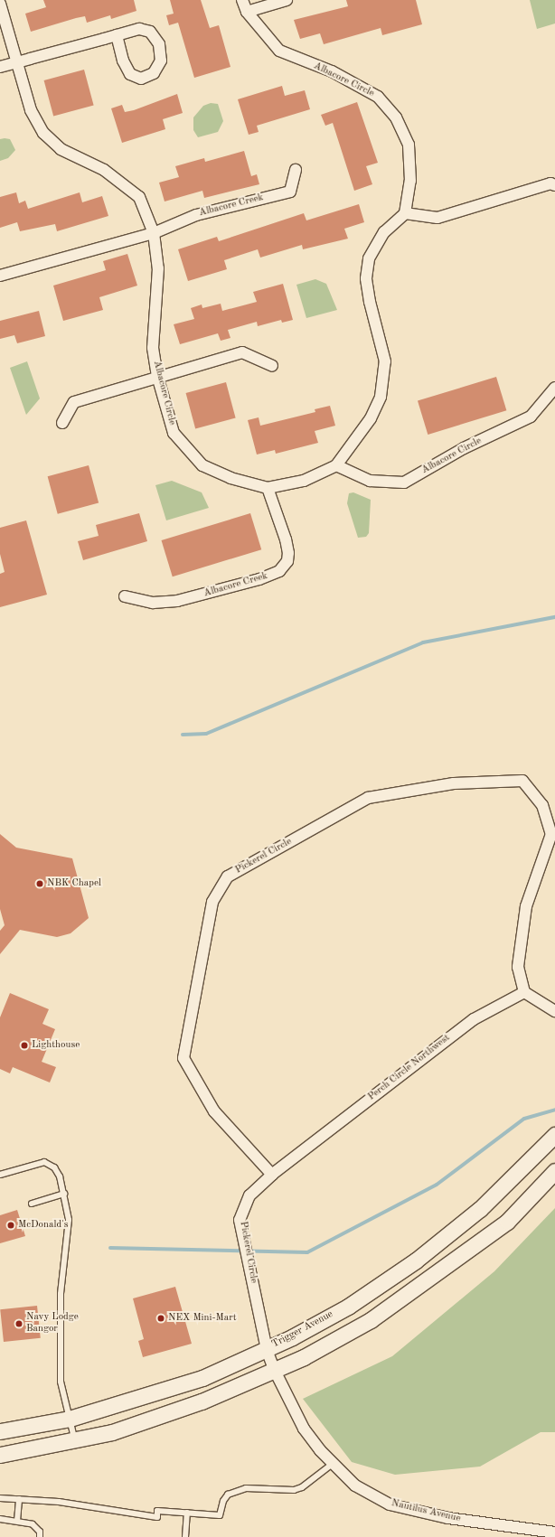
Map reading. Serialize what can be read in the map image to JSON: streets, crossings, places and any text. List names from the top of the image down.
{
  "streets": {
    "main road": ["Trigger Avenue"],
    "street": [
      "Albacore Circle",
      "Albacore Creek",
      "Pickerel Circle",
      "Perch Circle Northwest",
      "Nautilus Avenue"
    ]
  },
  "crossings": [
    ["Albacore Circle", "Albacore Creek"],
    ["Pickerel Circle", "Perch Circle Northwest"],
    ["Pickerel Circle", "Trigger Avenue"],
    ["Pickerel Circle", "Nautilus Avenue"],
    ["Trigger Avenue", "Nautilus Avenue"]
  ],
  "places": [
    "NBK Chapel",
    "Lighthouse",
    "McDonald's",
    "NEX Mini-Mart",
    "Navy Lodge Bangor"
  ]
}
